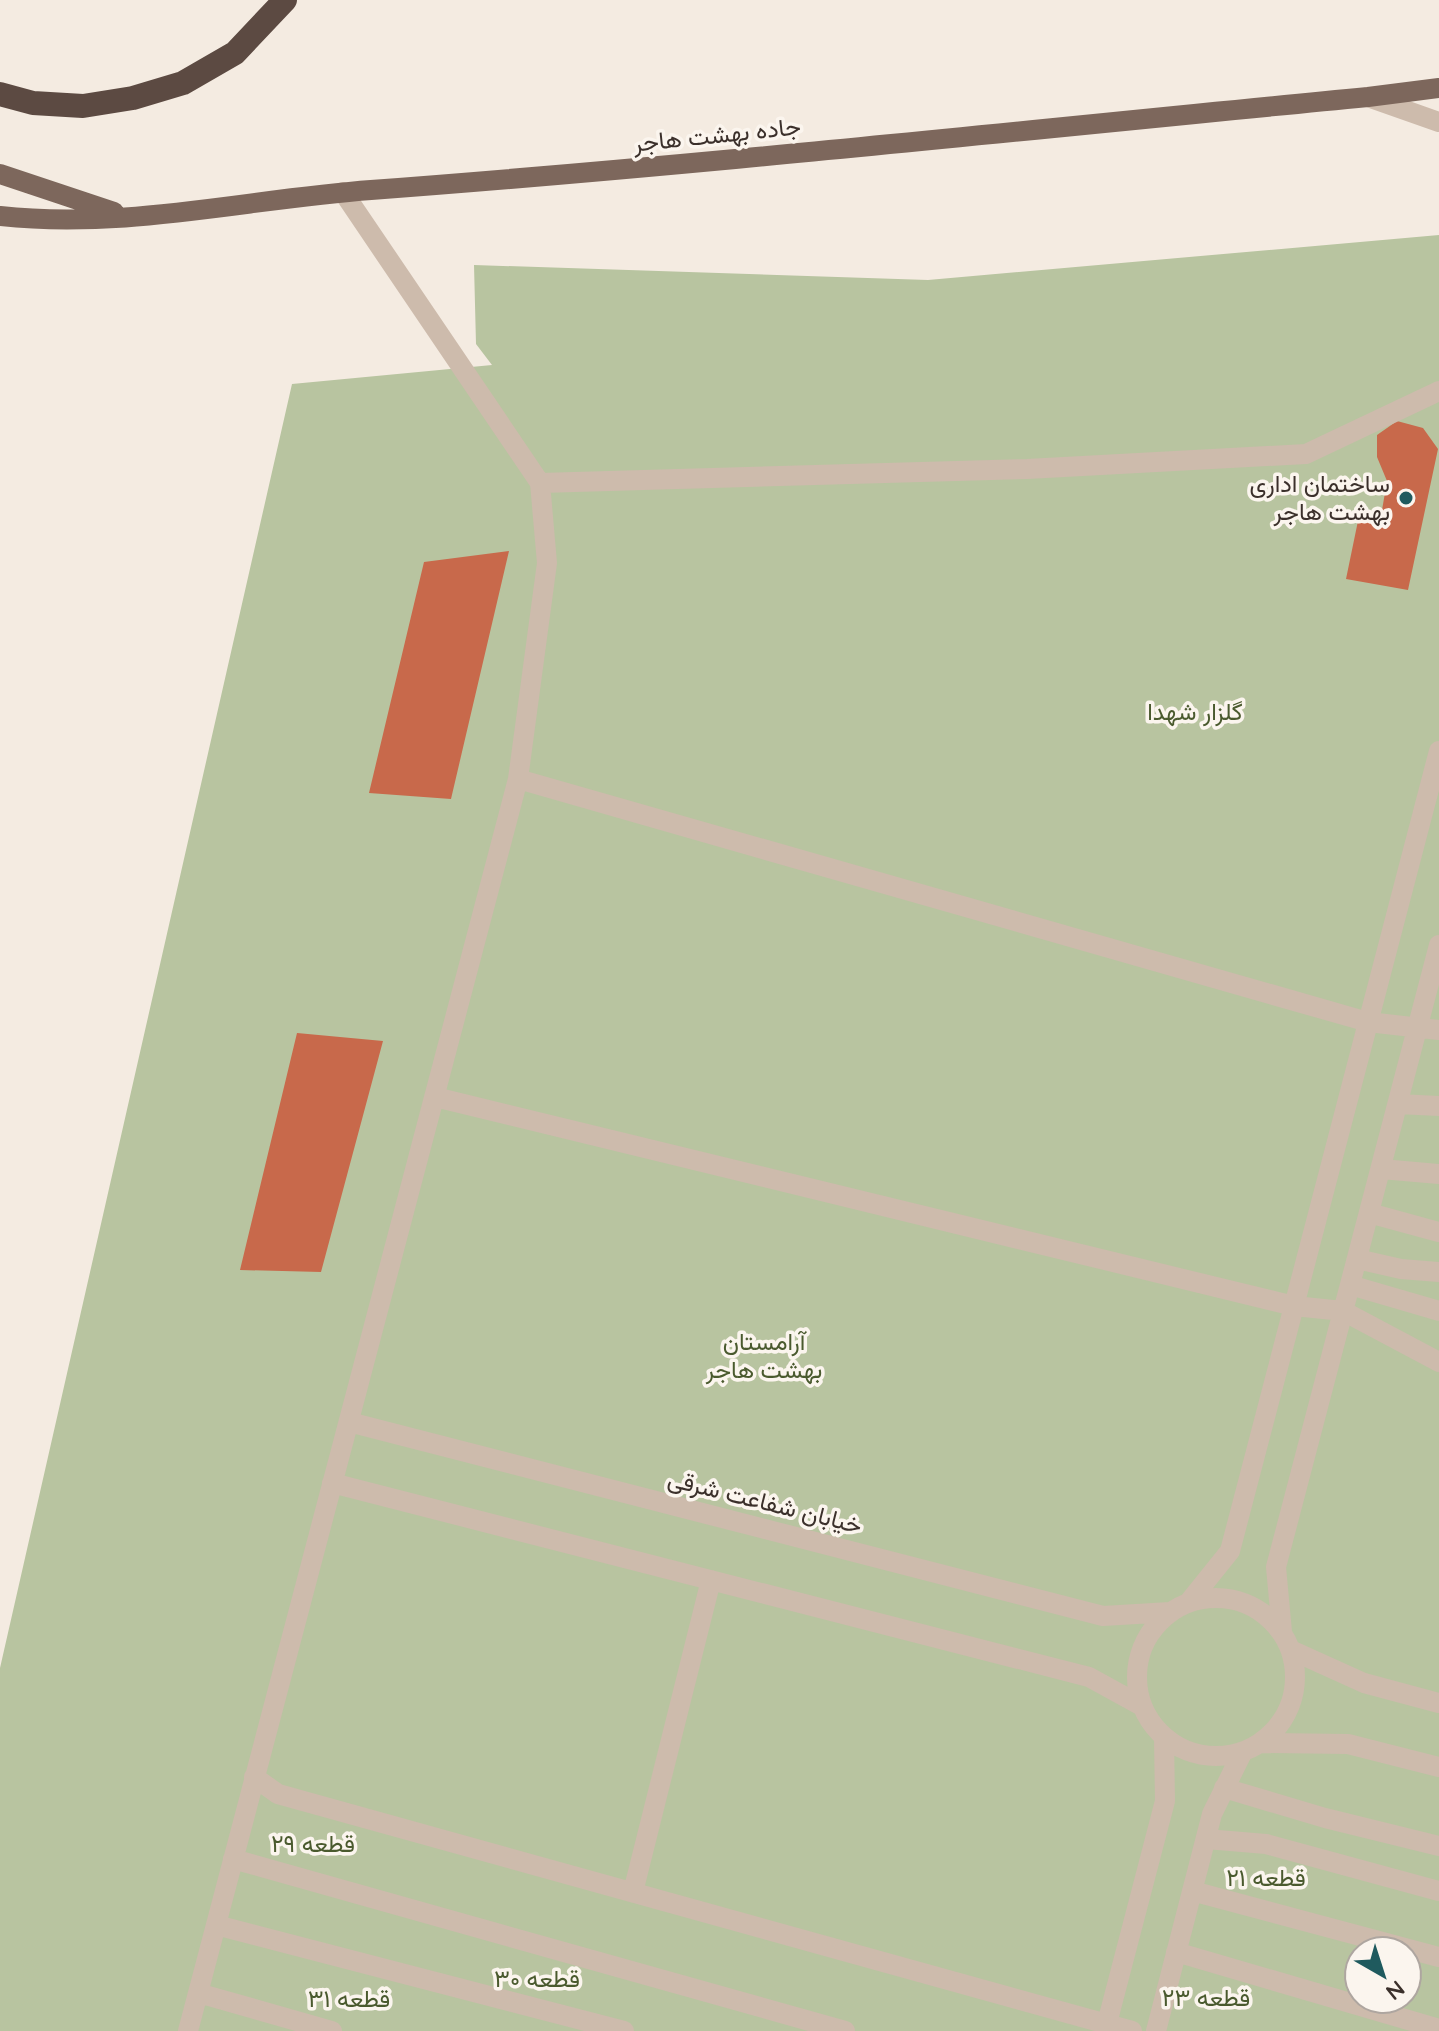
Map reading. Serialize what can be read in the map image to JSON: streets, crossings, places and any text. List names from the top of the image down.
{
  "streets": {
    "main road": ["جاده بهشت هاجر"],
    "street": ["خیابان شفاعت شرقی"]
  },
  "parks": [
    "گلزار شهدا",
    "آرامستان بهشت هاجر",
    "قطعه ۲۹",
    "قطعه ۲۱",
    "قطعه ۳۰",
    "قطعه ۲۳",
    "قطعه ۳۱"
  ],
  "places": ["ساختمان اداری بهشت هاجر"],
  "north": "bottom right"
}
